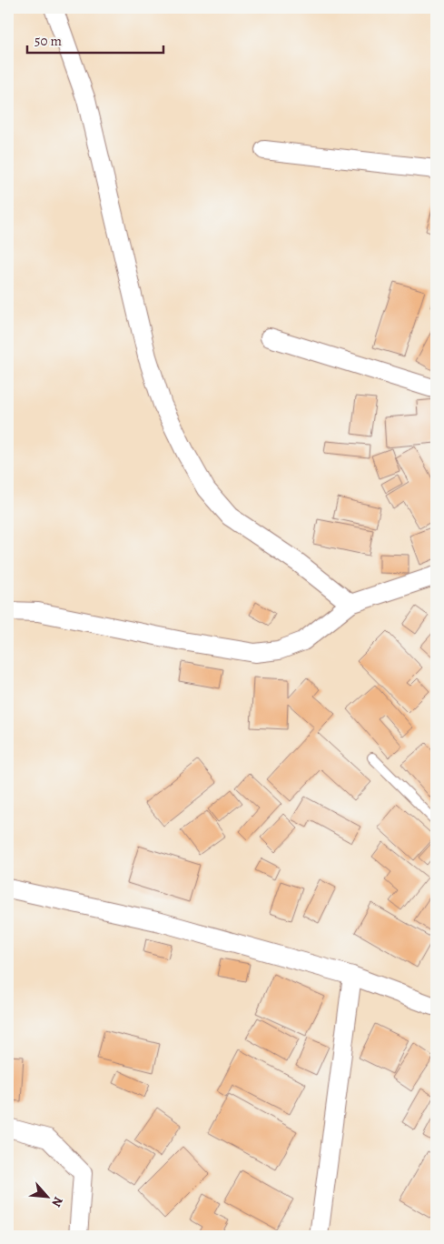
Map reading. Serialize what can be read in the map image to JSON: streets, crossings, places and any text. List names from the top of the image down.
{
  "scale_bar": "50 m",
  "north": "bottom right"
}
